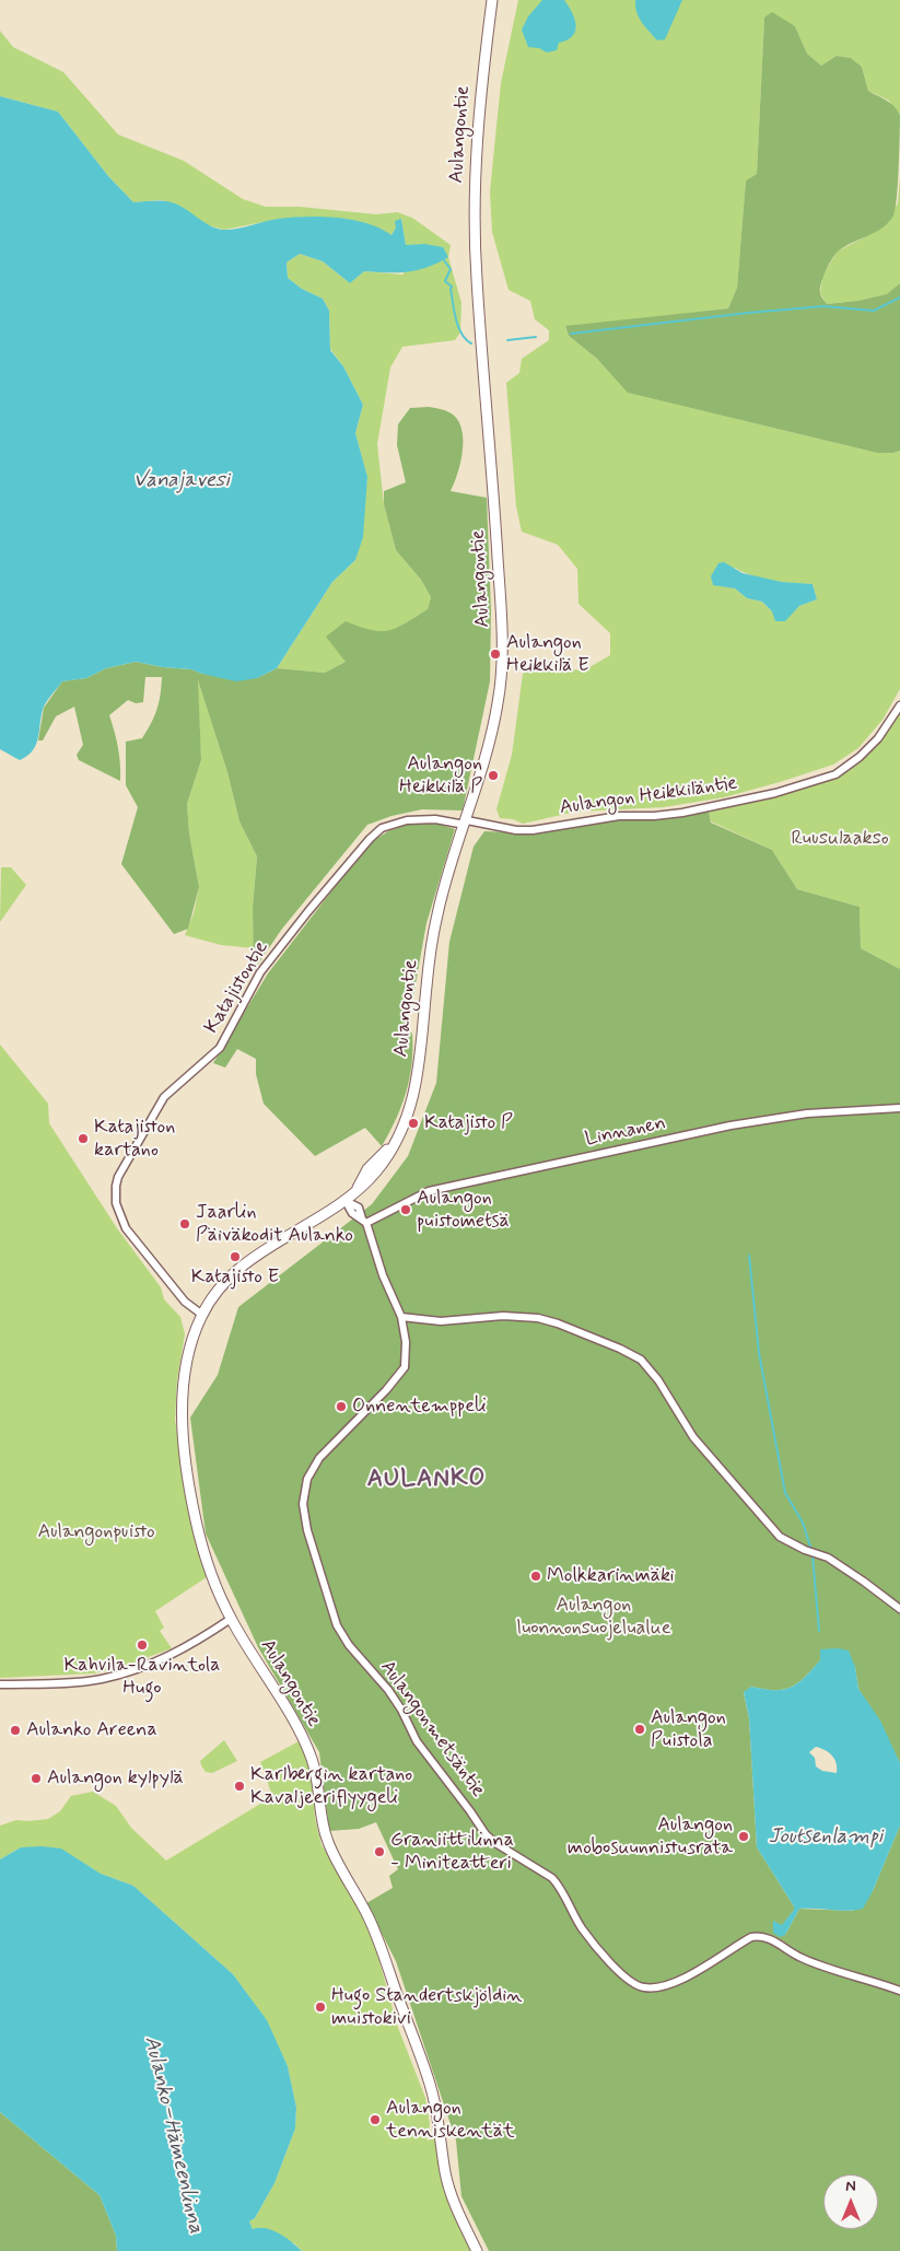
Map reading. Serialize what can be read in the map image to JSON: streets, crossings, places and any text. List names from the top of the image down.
{
  "streets": {
    "street": [
      "Aulangontie",
      "Aulangon Heikkiläntie",
      "Katajistontie",
      "Linnanen",
      "Aulangonmetsäntie"
    ]
  },
  "crossings": [
    ["Aulangontie", "Aulangon Heikkiläntie"],
    ["Aulangontie", "Katajistontie"],
    ["Aulangon Heikkiläntie", "Katajistontie"],
    ["Linnanen", "Aulangonmetsäntie"]
  ],
  "districts": ["AULANKO"],
  "water": ["Vanajavesi", "Joutsenlampi", "Aulanko–Hämeenlinna"],
  "parks": ["Ruusulaakso", "Aulangonpuisto", "Aulangon luonnonsuojelualue"],
  "places": [
    "Aulangon Heikkilä E",
    "Aulangon Heikkilä P",
    "Katajisto P",
    "Katajiston kartano",
    "Aulangon puistometsä",
    "Jaarlin Päiväkodit Aulanko",
    "Katajisto E",
    "Onnentemppeli",
    "Molkkarinmäki",
    "Kahvila-Ravintola Hugo",
    "Aulangon Puistola",
    "Aulanko Areena",
    "Aulangon kylpylä",
    "Karlbergin kartano Kavaljeeriflyygeli",
    "Aulangon mobosuunnistusrata",
    "Graniittilinna - Miniteatteri",
    "Hugo Standertskjöldin muistokivi",
    "Aulangon tenniskentät"
  ],
  "north": "top"
}
